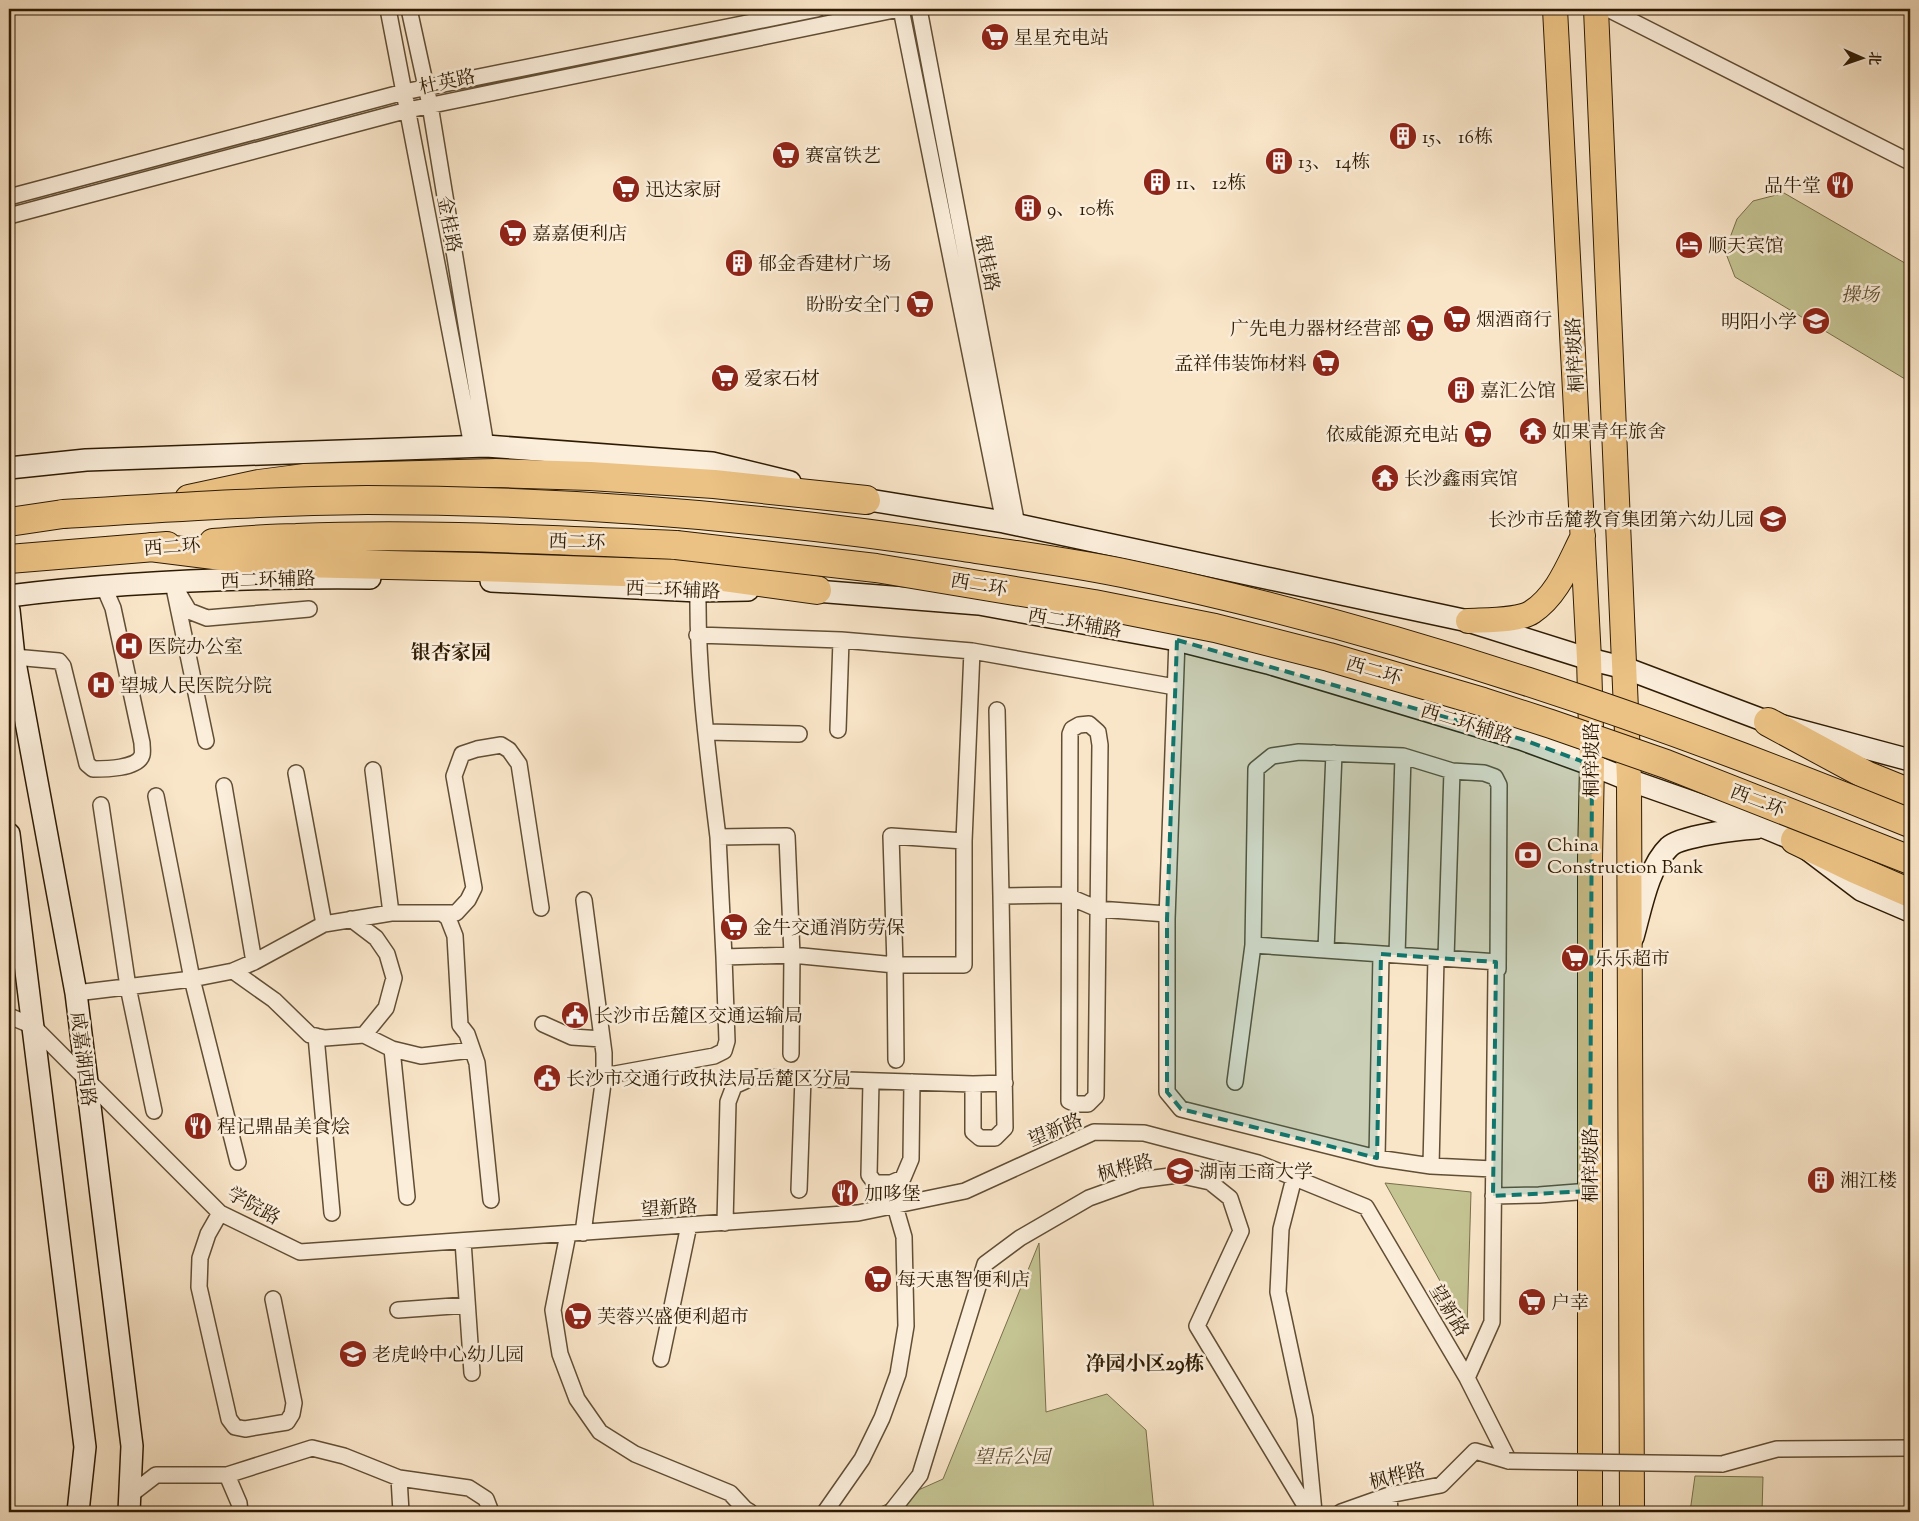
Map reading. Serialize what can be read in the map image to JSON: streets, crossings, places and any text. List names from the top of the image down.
{
  "streets": {
    "highway": ["西二环"],
    "main road": ["桐梓坡路"],
    "street": [
      "杜英路",
      "金桂路",
      "银桂路",
      "西二环辅路",
      "咸嘉湖西路",
      "望新路",
      "枫桦路",
      "学院路"
    ]
  },
  "crossings": [
    ["杜英路", "金桂路"],
    ["杜英路", "银桂路"],
    ["桐梓坡路", "西二环辅路"],
    ["咸嘉湖西路", "学院路"],
    ["望新路", "枫桦路"],
    ["望新路", "学院路"]
  ],
  "districts": ["银杏家园", "净园小区29栋"],
  "parks": ["操场", "望岳公园"],
  "places": {
    "supermarket": [
      "星星充电站",
      "赛富铁艺",
      "迅达家厨",
      "嘉嘉便利店",
      "盼盼安全门",
      "烟酒商行",
      "广先电力器材经营部",
      "孟祥伟装饰材料",
      "爱家石材",
      "依威能源充电站",
      "金牛交通消防劳保",
      "乐乐超市",
      "每天惠智便利店",
      "户幸",
      "芙蓉兴盛便利超市"
    ],
    "building": [
      "15、 16栋",
      "13、 14栋",
      "11、 12栋",
      "9、 10栋",
      "郁金香建材广场",
      "嘉汇公馆",
      "湘江楼"
    ],
    "restaurant": ["品牛堂", "程记鼎晶美食烩", "加哆堡"],
    "hotel": ["顺天宾馆"],
    "school or university": [
      "明阳小学",
      "长沙市岳麓教育集团第六幼儿园",
      "湖南工商大学",
      "老虎岭中心幼儿园"
    ],
    "temple": ["如果青年旅舍", "长沙鑫雨宾馆"],
    "hospital": ["医院办公室", "望城人民医院分院"],
    "bank": ["China Construction Bank"],
    "public building": ["长沙市岳麓区交通运输局", "长沙市交通行政执法局岳麓区分局"]
  },
  "north": "right"
}
